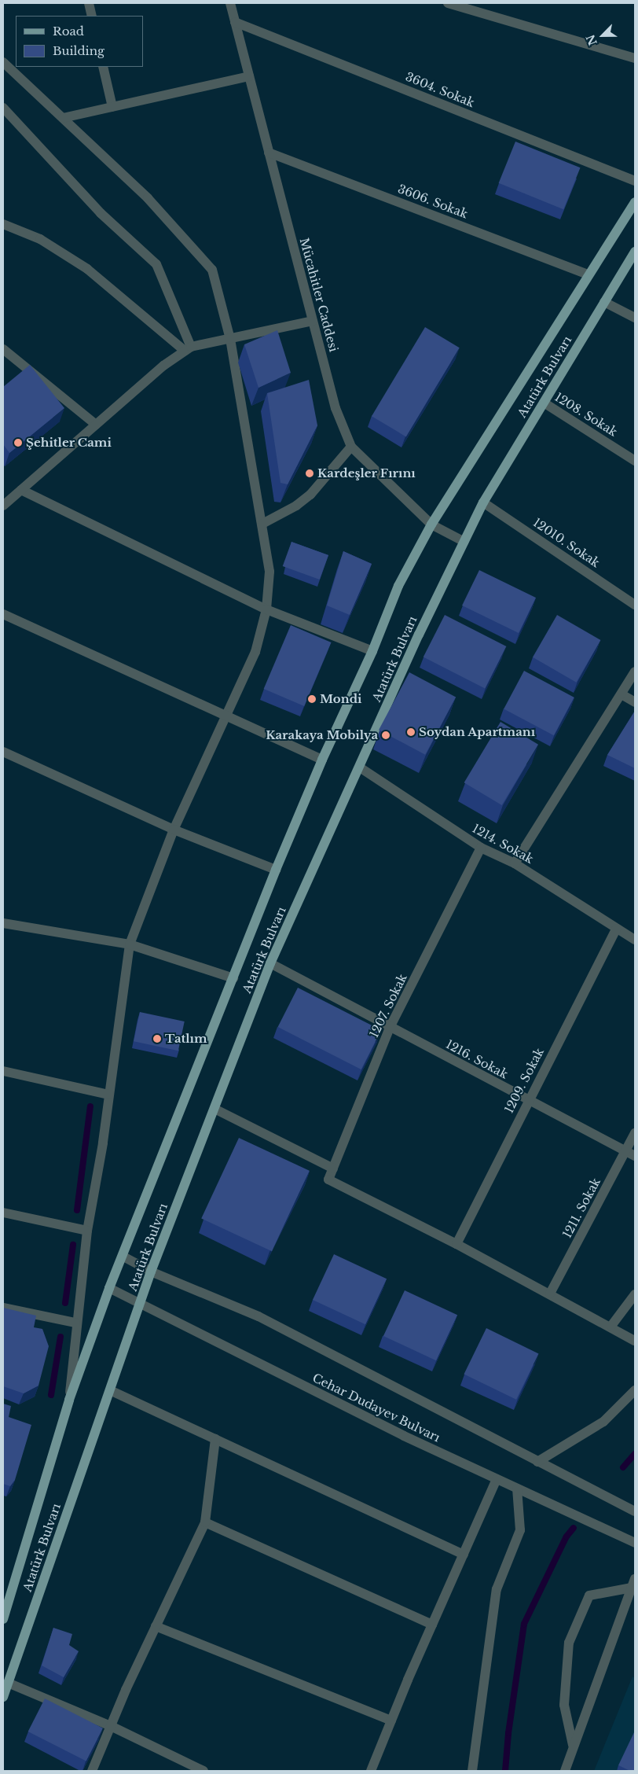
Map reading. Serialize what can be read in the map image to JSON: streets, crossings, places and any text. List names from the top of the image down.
{
  "streets": {
    "main road": ["Atatürk Bulvarı"],
    "street": [
      "3604. Sokak",
      "3606. Sokak",
      "Mücahitler Caddesi",
      "1208. Sokak",
      "12010. Sokak",
      "1214. Sokak",
      "1207. Sokak",
      "1216. Sokak",
      "1209. Sokak",
      "1211. Sokak",
      "Cehar Dudayev Bulvarı"
    ]
  },
  "crossings": [
    ["3604. Sokak", "Mücahitler Caddesi"],
    ["3606. Sokak", "Mücahitler Caddesi"],
    ["3606. Sokak", "Atatürk Bulvarı"],
    ["Mücahitler Caddesi", "Atatürk Bulvarı"],
    ["Atatürk Bulvarı", "1208. Sokak"],
    ["Atatürk Bulvarı", "12010. Sokak"],
    ["Atatürk Bulvarı", "1214. Sokak"],
    ["Atatürk Bulvarı", "1216. Sokak"],
    ["Atatürk Bulvarı", "Cehar Dudayev Bulvarı"],
    ["1214. Sokak", "1207. Sokak"],
    ["1214. Sokak", "1209. Sokak"],
    ["1207. Sokak", "1216. Sokak"],
    ["1207. Sokak", "1209. Sokak"],
    ["1216. Sokak", "1209. Sokak"],
    ["1216. Sokak", "1211. Sokak"]
  ],
  "places": [
    "Şehitler Cami",
    "Kardeşler Fırını",
    "Mondi",
    "Soydan Apartmanı",
    "Karakaya Mobilya",
    "Tatlım"
  ],
  "legend": ["Road", "Building"],
  "north": "bottom left"
}
